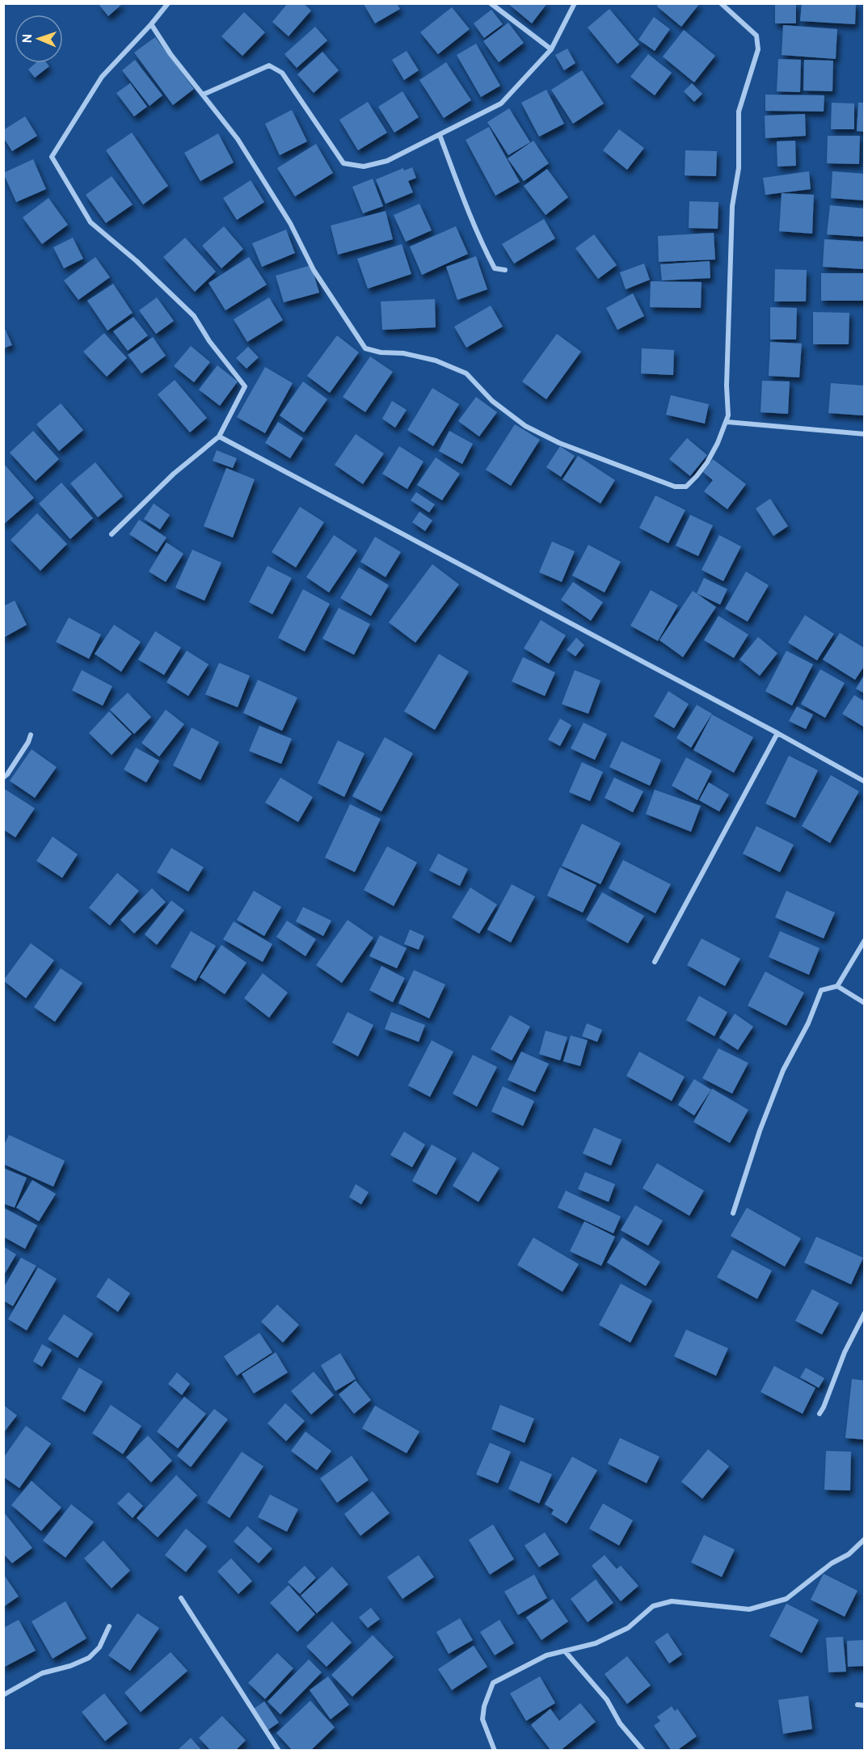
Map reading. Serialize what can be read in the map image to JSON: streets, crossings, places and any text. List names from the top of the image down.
{
  "north": "left"
}
